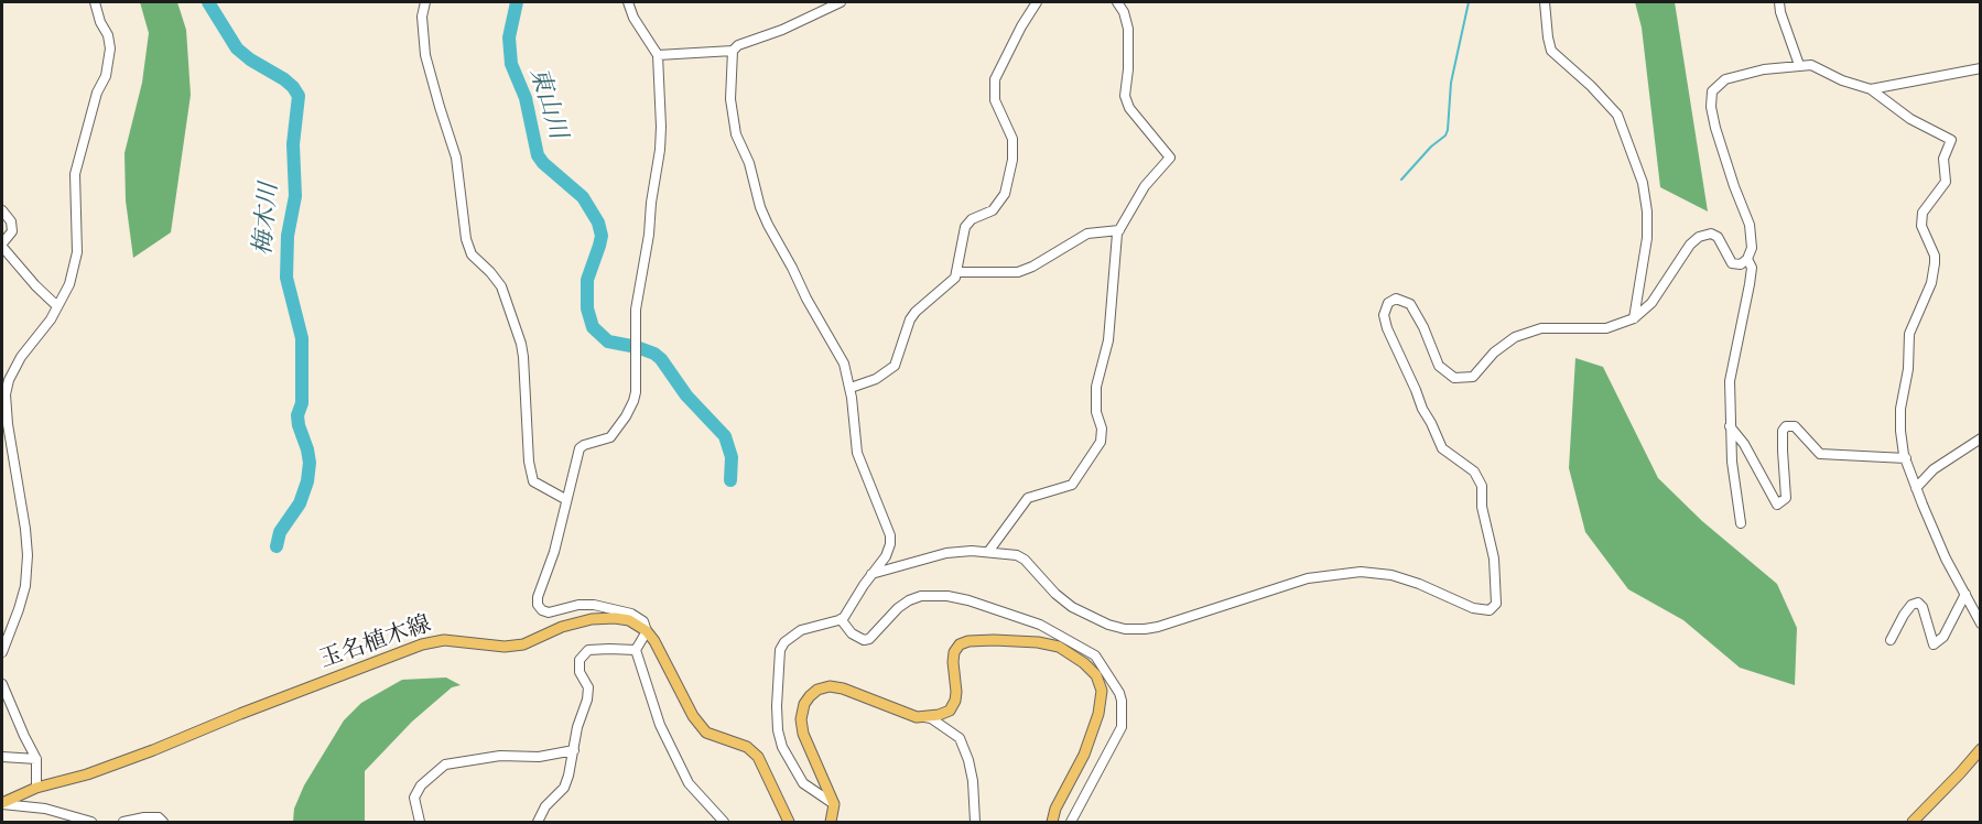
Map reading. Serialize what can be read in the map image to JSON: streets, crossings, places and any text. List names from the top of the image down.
{
  "streets": {
    "main road": ["玉名植木線"]
  },
  "water": ["東山川", "梅木川"]
}
